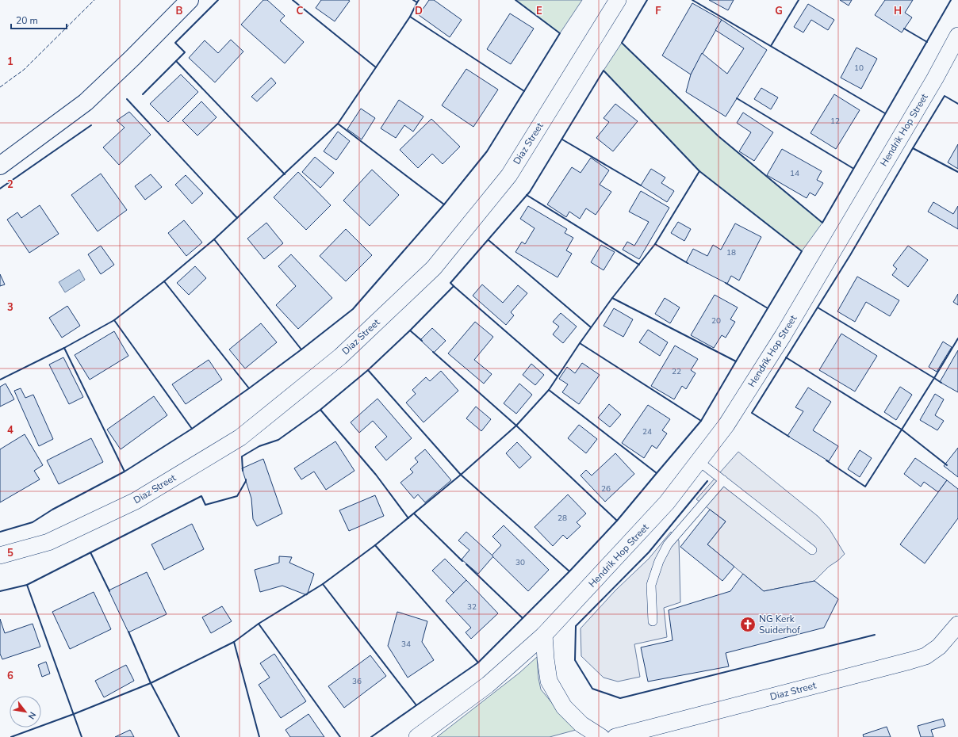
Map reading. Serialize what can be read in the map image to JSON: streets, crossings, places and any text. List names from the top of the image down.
{
  "streets": {
    "street": ["Hendrik Hop Street", "Diaz Street"]
  },
  "places": {
    "church": ["NG Kerk Suiderhof"]
  },
  "house_numbers": [
    "10",
    "12",
    "14",
    "18",
    "20",
    "22",
    "24",
    "26",
    "28",
    "30",
    "32",
    "34",
    "36"
  ],
  "scale_bar": "20 m",
  "north": "bottom right",
  "grid": {
    "columns": [
      "B",
      "C",
      "D",
      "E",
      "F",
      "G",
      "H"
    ],
    "rows": [
      "1",
      "2",
      "3",
      "4",
      "5",
      "6"
    ]
  }
}
